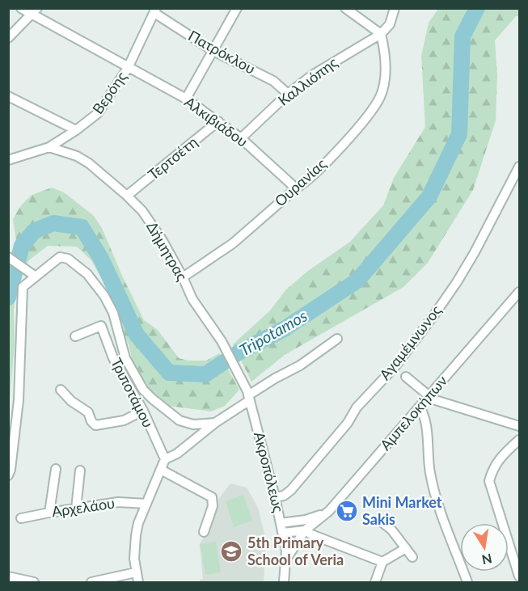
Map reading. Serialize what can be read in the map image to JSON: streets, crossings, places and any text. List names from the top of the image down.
{
  "streets": {
    "street": [
      "Πατρόκλου",
      "Καλλιόπης",
      "Βερόης",
      "Αλκιβιάδου",
      "Τερτσέτη",
      "Ουρανίας",
      "Δήμητρας",
      "Αγαμέμνωνος",
      "Τριποτάμου",
      "Αμπελοκήπων",
      "Ακροπόλεως",
      "Αρχελάου"
    ]
  },
  "crossings": [
    ["Πατρόκλου", "Καλλιόπης"],
    ["Πατρόκλου", "Βερόης"],
    ["Καλλιόπης", "Αλκιβιάδου"],
    ["Καλλιόπης", "Ουρανίας"],
    ["Βερόης", "Αλκιβιάδου"],
    ["Βερόης", "Δήμητρας"],
    ["Αλκιβιάδου", "Τερτσέτη"],
    ["Αλκιβιάδου", "Ουρανίας"],
    ["Τερτσέτη", "Δήμητρας"],
    ["Ουρανίας", "Δήμητρας"],
    ["Δήμητρας", "Ακροπόλεως"],
    ["Αγαμέμνωνος", "Ακροπόλεως"],
    ["Αμπελοκήπων", "Ακροπόλεως"]
  ],
  "water": ["Tripotamos"],
  "places": {
    "supermarket": ["Mini Market Sakis"],
    "school or university": ["5th Primary School of Veria"]
  },
  "north": "bottom"
}
